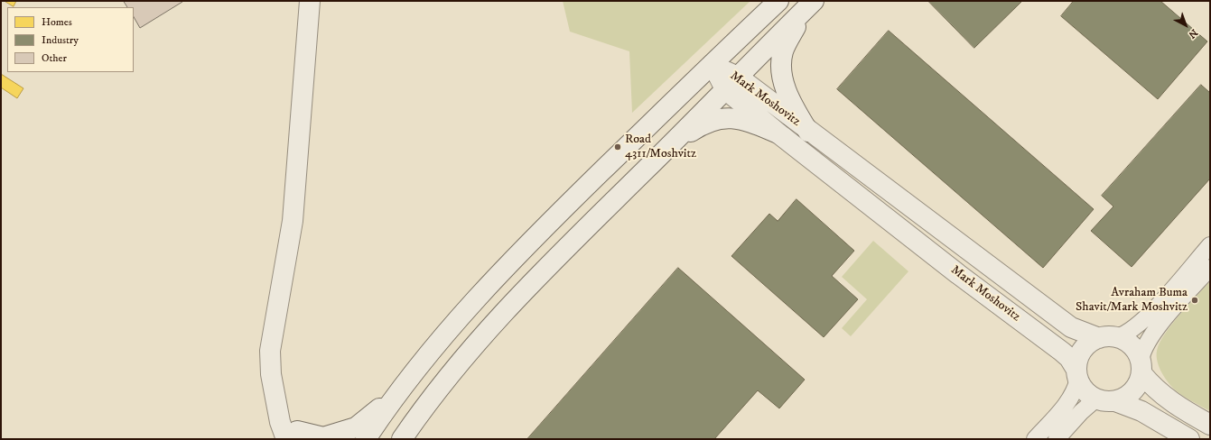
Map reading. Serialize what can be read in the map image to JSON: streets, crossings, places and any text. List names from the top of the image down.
{
  "streets": {
    "street": ["Mark Moshovitz"]
  },
  "places": ["Road 4311/Moshvitz", "Avraham Buma Shavit/Mark Moshvitz"],
  "legend": ["Homes", "Industry", "Other"],
  "north": "bottom right"
}
